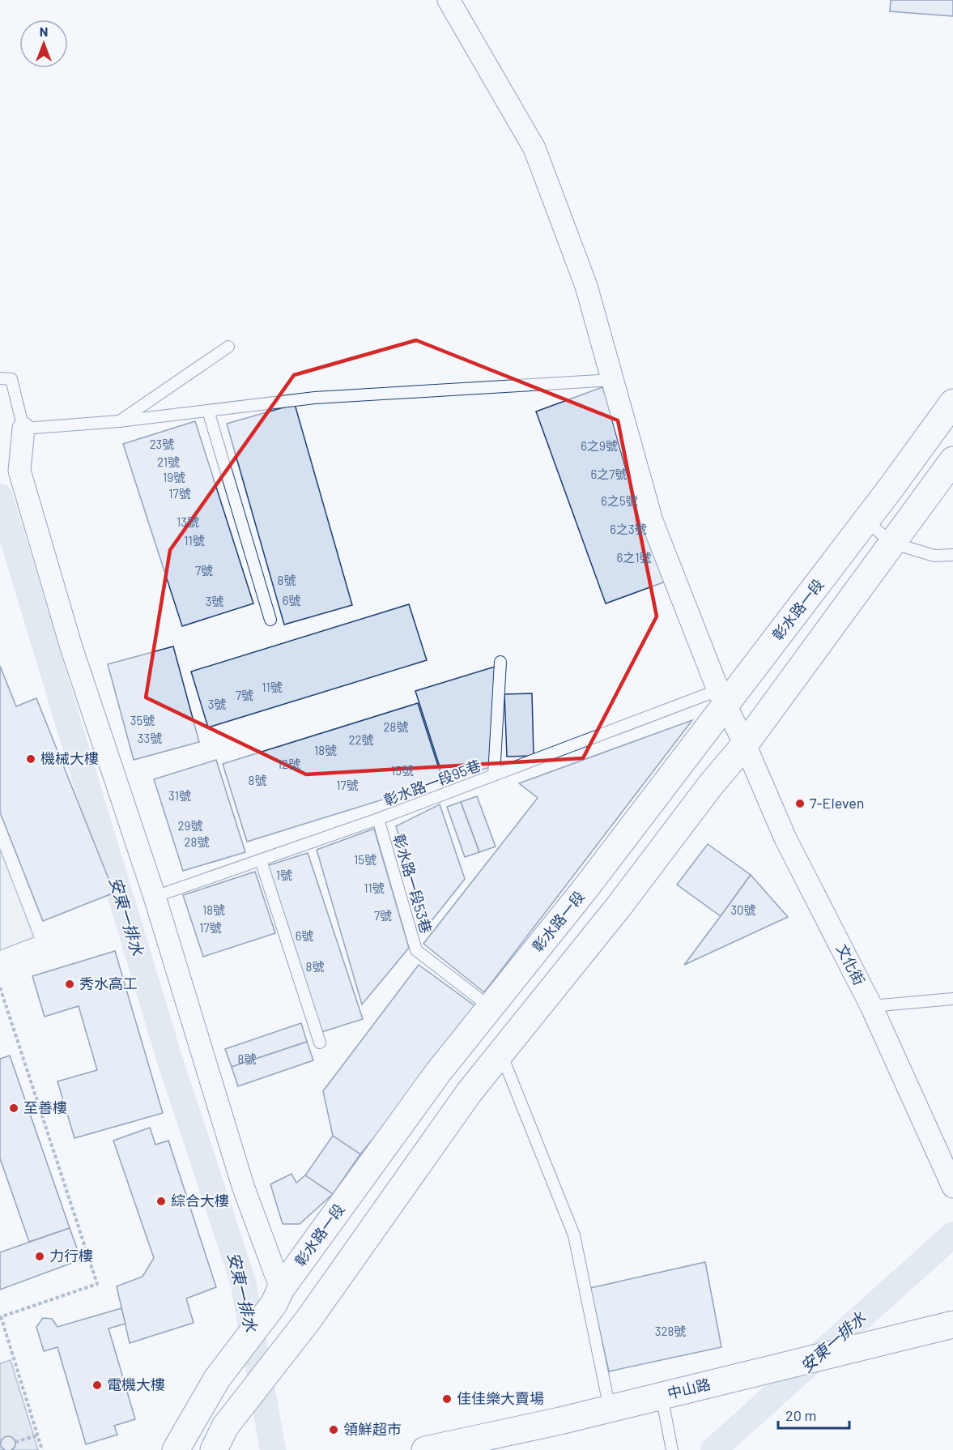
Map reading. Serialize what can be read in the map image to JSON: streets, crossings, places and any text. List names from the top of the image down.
{
  "streets": {
    "main road": ["彰水路一段", "中山路"],
    "street": ["文化街"],
    "lane": ["彰水路一段95巷", "彰水路一段53巷"]
  },
  "crossings": [
    ["彰水路一段", "彰水路一段95巷"],
    ["彰水路一段", "彰水路一段53巷"],
    ["彰水路一段", "文化街"],
    ["彰水路一段95巷", "彰水路一段53巷"],
    ["彰水路一段95巷", "文化街"]
  ],
  "water": ["安東一排水"],
  "places": [
    "機械大樓",
    "7-Eleven",
    "秀水高工",
    "至善樓",
    "綜合大樓",
    "力行樓",
    "電機大樓",
    "佳佳樂大賣場",
    "領鮮超市"
  ],
  "house_numbers": [
    "23號",
    "6之9號",
    "21號",
    "6之7號",
    "19號",
    "17號",
    "6之5號",
    "13號",
    "6之3號",
    "11號",
    "6之1號",
    "7號",
    "8號",
    "6號",
    "3號",
    "11號",
    "7號",
    "3號",
    "35號",
    "28號",
    "33號",
    "22號",
    "18號",
    "12號",
    "15號",
    "8號",
    "17號",
    "31號",
    "29號",
    "28號",
    "15號",
    "1號",
    "11號",
    "18號",
    "30號",
    "7號",
    "17號",
    "6號",
    "8號",
    "8號",
    "328號"
  ],
  "scale_bar": "20 m",
  "north": "top"
}
